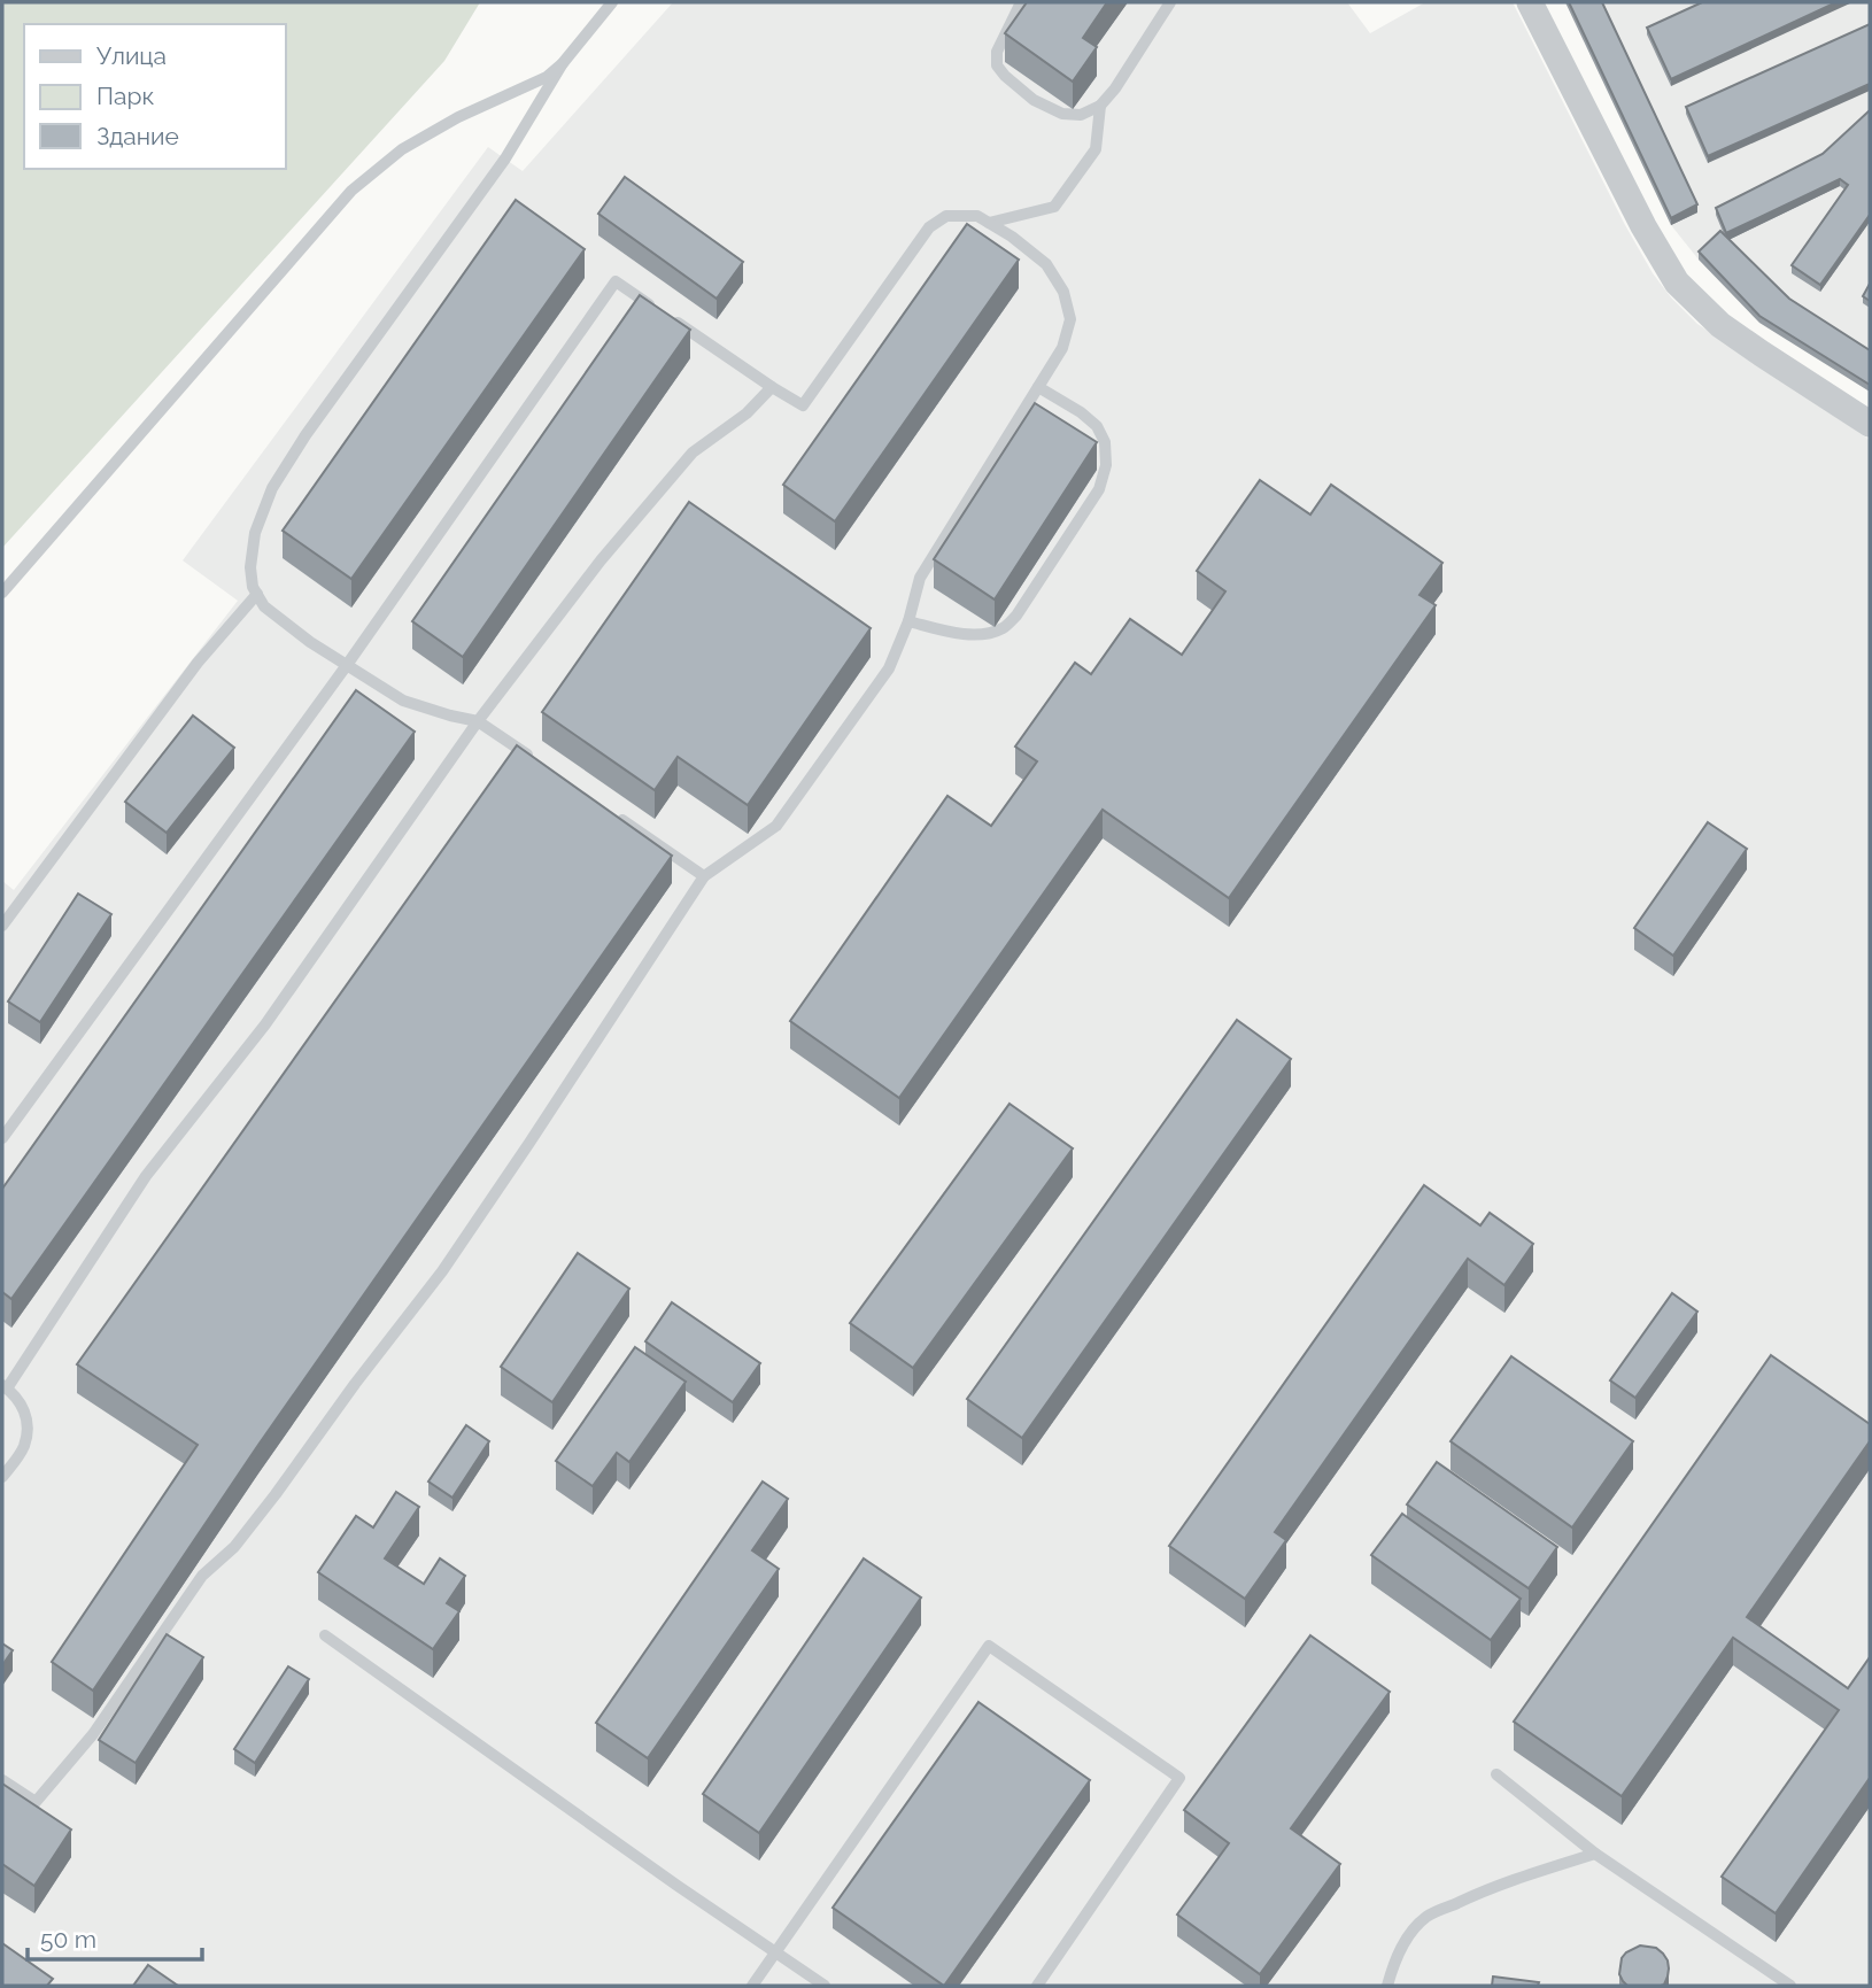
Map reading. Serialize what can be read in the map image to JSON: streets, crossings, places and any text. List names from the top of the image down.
{
  "legend": ["Улица", "Парк", "Здание"],
  "scale_bar": "50 m"
}
